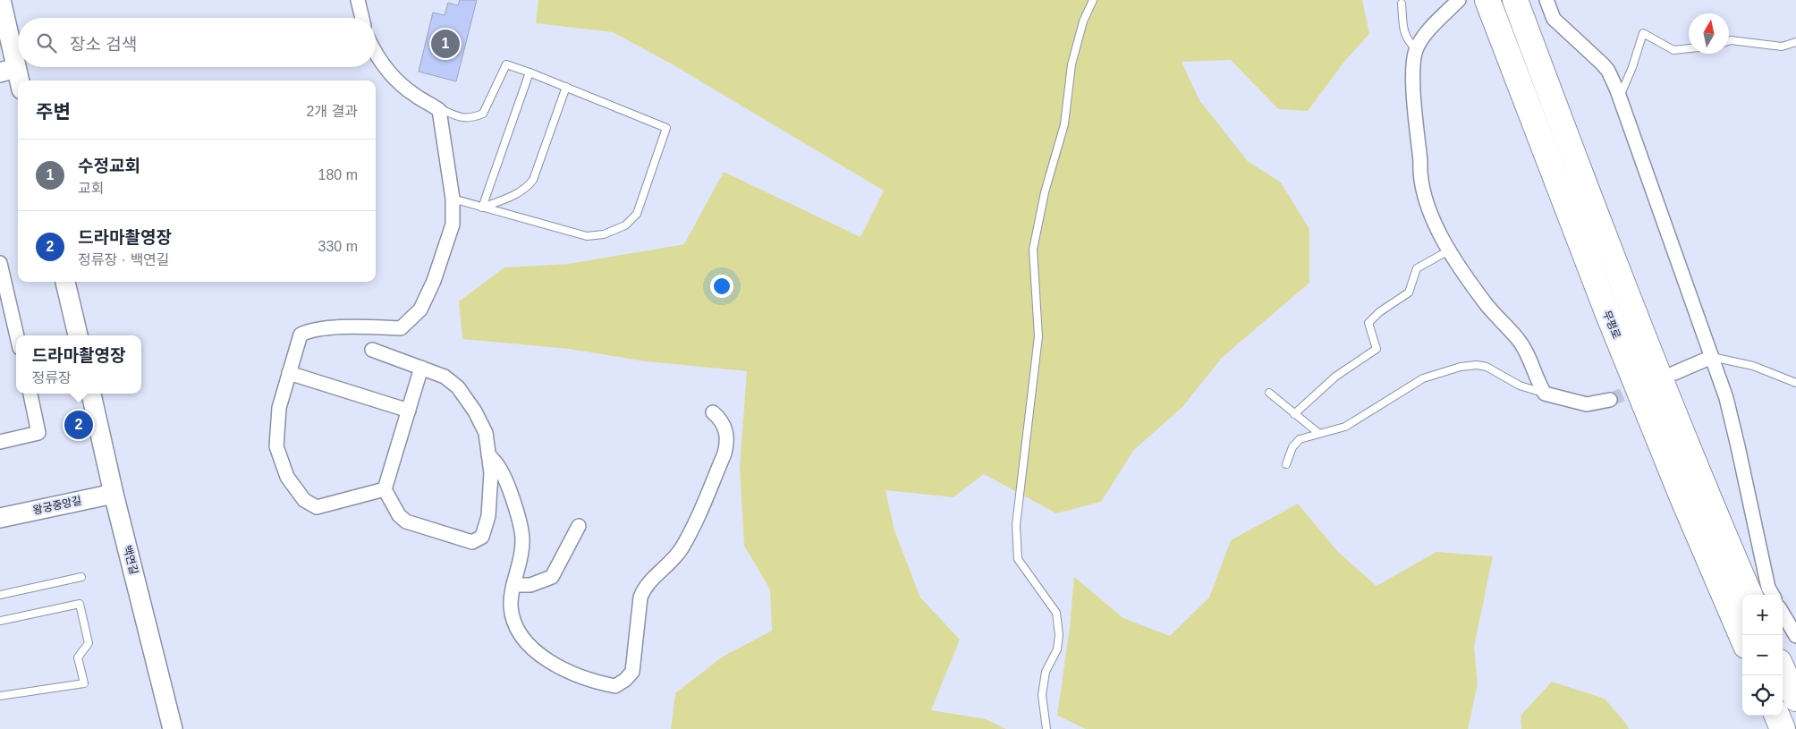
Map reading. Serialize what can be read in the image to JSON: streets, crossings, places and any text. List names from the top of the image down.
{
  "streets": {
    "highway": ["무평로"],
    "street": ["왕궁중앙길", "백연길"]
  },
  "crossings": [
    ["왕궁중앙길", "백연길"]
  ],
  "north": "top",
  "page": {
    "search": "장소 검색",
    "pins": ["1", "2"],
    "heading": ["주변", "2개 결과"],
    "list": [
      {
        "mark": "1",
        "name": "수정교회",
        "note": "교회",
        "value": "180 m"
      },
      {
        "mark": "2",
        "name": "드라마촬영장",
        "note": "정류장 · 백연길",
        "value": "330 m"
      }
    ],
    "popup": ["드라마촬영장", "정류장"],
    "map_buttons": ["+", "−"]
  }
}
